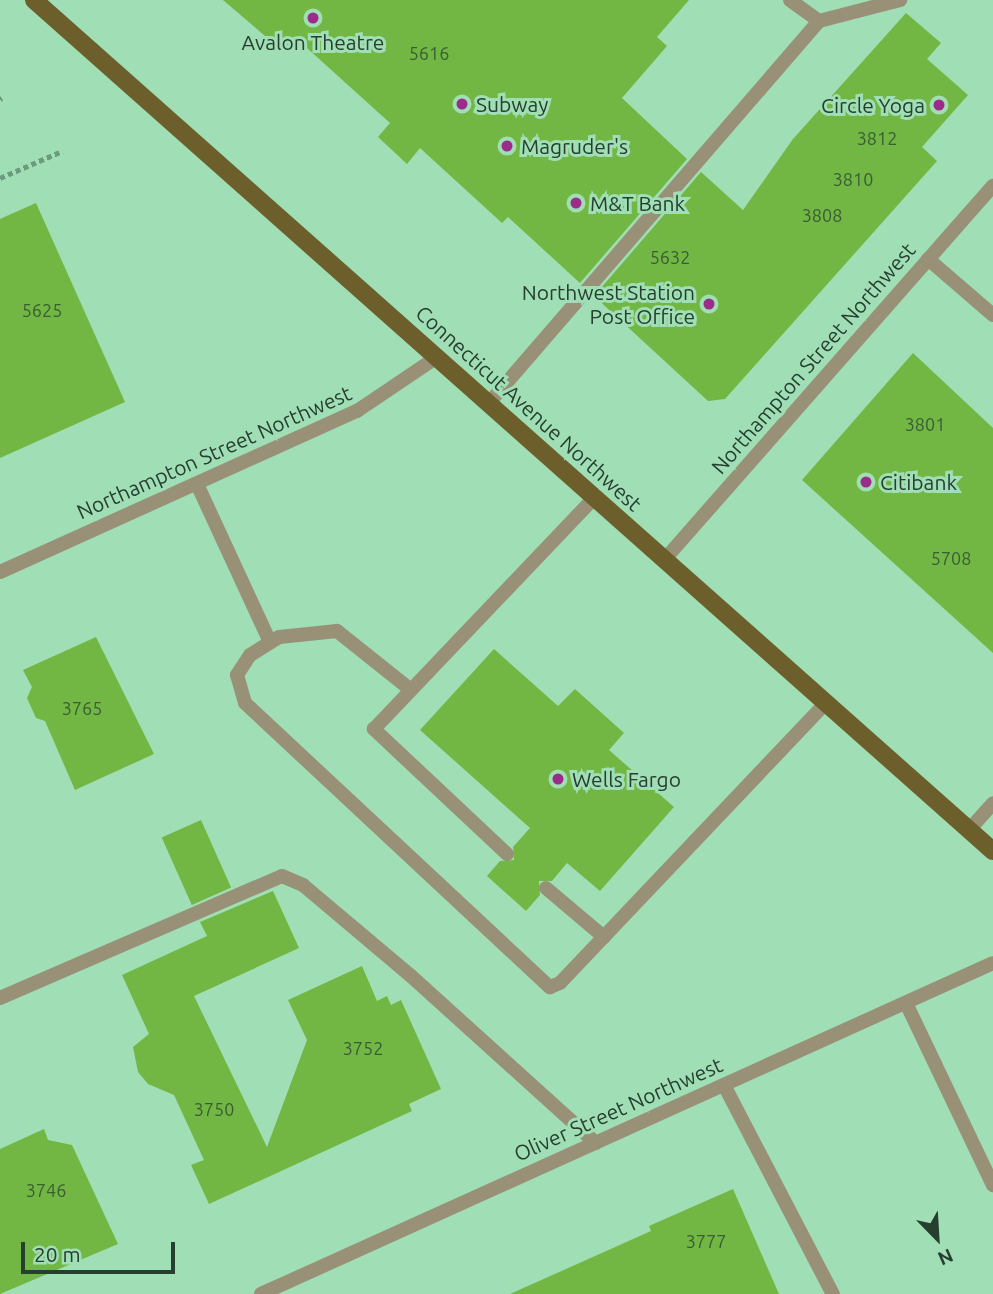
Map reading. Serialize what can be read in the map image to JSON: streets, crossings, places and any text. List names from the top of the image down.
{
  "streets": {
    "main road": ["Connecticut Avenue Northwest"],
    "street": ["Northampton Street Northwest", "Oliver Street Northwest"]
  },
  "crossings": [
    ["Northampton Street Northwest", "Connecticut Avenue Northwest"]
  ],
  "places": [
    "Avalon Theatre",
    "Subway",
    "Circle Yoga",
    "Magruder's",
    "M&T Bank",
    "Northwest Station Post Office",
    "Citibank",
    "Wells Fargo"
  ],
  "house_numbers": [
    "5616",
    "3812",
    "3810",
    "3808",
    "5632",
    "5625",
    "3801",
    "5708",
    "3765",
    "3752",
    "3750",
    "3746",
    "3777"
  ],
  "scale_bar": "20 m",
  "north": "bottom right"
}
